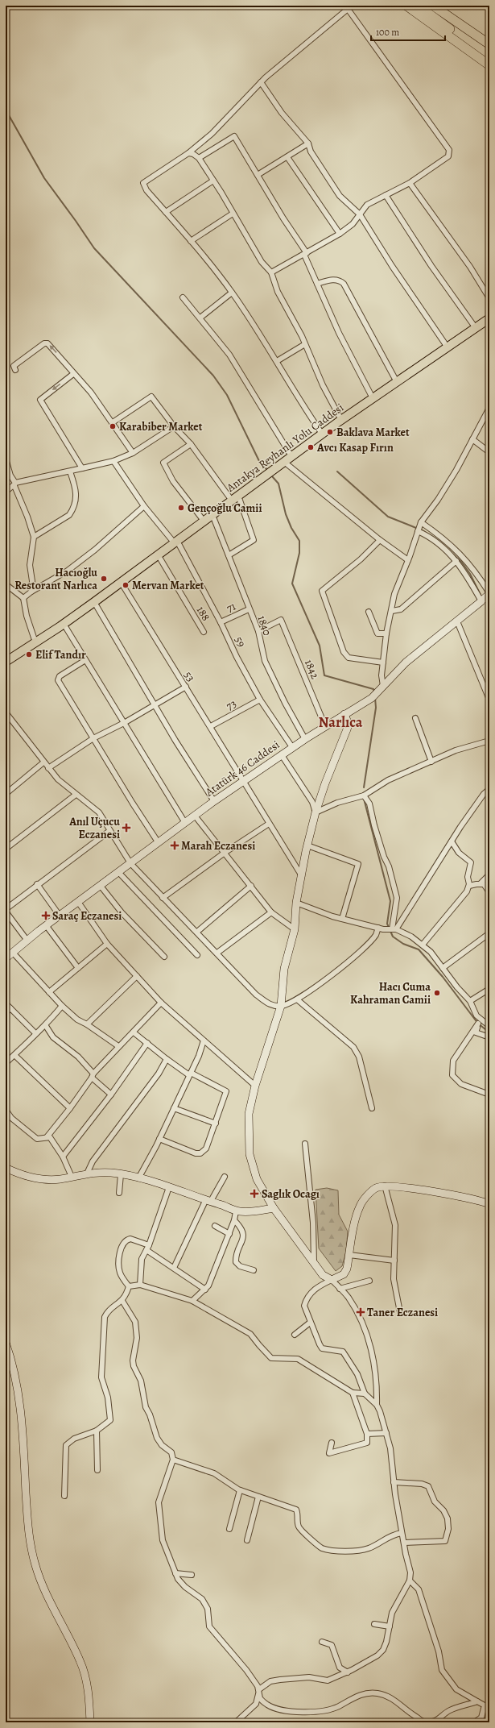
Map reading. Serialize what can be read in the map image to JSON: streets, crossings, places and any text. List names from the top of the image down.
{
  "streets": {
    "main road": ["Antakya Reyhanlı Yolu Caddesi"],
    "street": [
      "71",
      "188",
      "1840",
      "59",
      "1842",
      "53",
      "73",
      "Atatürk 46 Caddesi"
    ]
  },
  "crossings": [
    ["Antakya Reyhanlı Yolu Caddesi", "188"],
    ["Antakya Reyhanlı Yolu Caddesi", "1840"],
    ["Antakya Reyhanlı Yolu Caddesi", "59"],
    ["Antakya Reyhanlı Yolu Caddesi", "53"],
    ["71", "1840"],
    ["71", "59"],
    ["1840", "1842"],
    ["1840", "Atatürk 46 Caddesi"],
    ["59", "73"],
    ["59", "Atatürk 46 Caddesi"],
    ["1842", "Atatürk 46 Caddesi"],
    ["53", "73"],
    ["53", "Atatürk 46 Caddesi"]
  ],
  "districts": ["Narlıca"],
  "places": {
    "other": [
      "Karabiber Market",
      "Baklava Market",
      "Avcı Kasap Fırın",
      "Gençoğlu Camii",
      "Hacıoğlu Restorant Narlıca",
      "Mervan Market",
      "Elif Tandır",
      "Hacı Cuma Kahraman Camii"
    ],
    "health": [
      "Anıl Uçucu Eczanesi",
      "Marah Eczanesi",
      "Saraç Eczanesi",
      "Saglık Ocagı",
      "Taner Eczanesi"
    ]
  },
  "scale_bar": "100 m"
}
